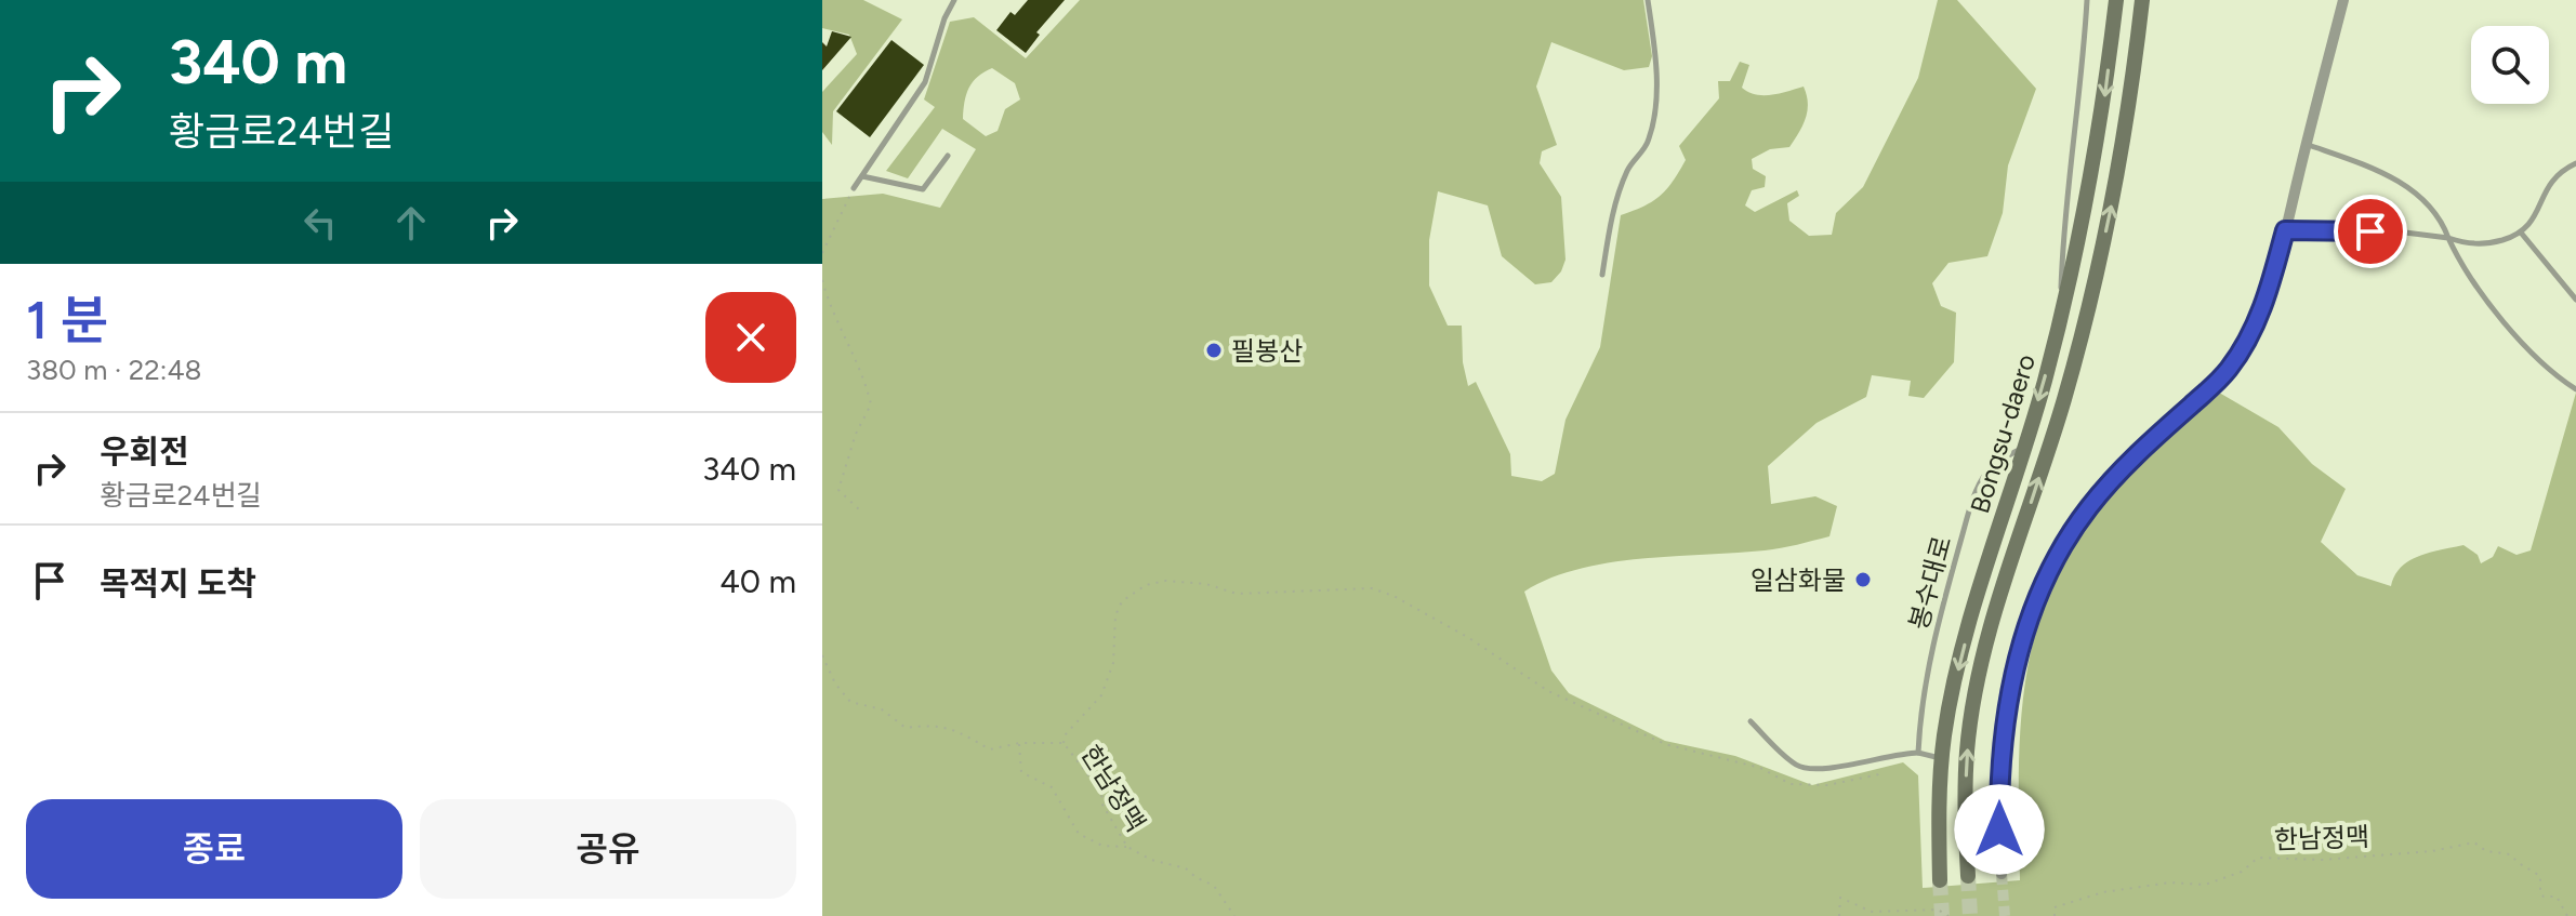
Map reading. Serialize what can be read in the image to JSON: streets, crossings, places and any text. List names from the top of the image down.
{
  "streets": {
    "main road": ["Bongsu-daero"],
    "lane": ["봉수대로"],
    "path": ["한남정맥"]
  },
  "crossings": [
    ["Bongsu-daero", "봉수대로"]
  ],
  "places": ["필봉산", "일삼화물"],
  "page": {
    "turn": ["340 m", "황금로24번길"],
    "heading": ["1 분", "380 m · 22:48"],
    "list": [
      {
        "name": "우회전",
        "note": "황금로24번길",
        "value": "340 m"
      },
      {
        "name": "목적지 도착",
        "value": "40 m"
      }
    ],
    "buttons": ["종료", "공유"]
  }
}
